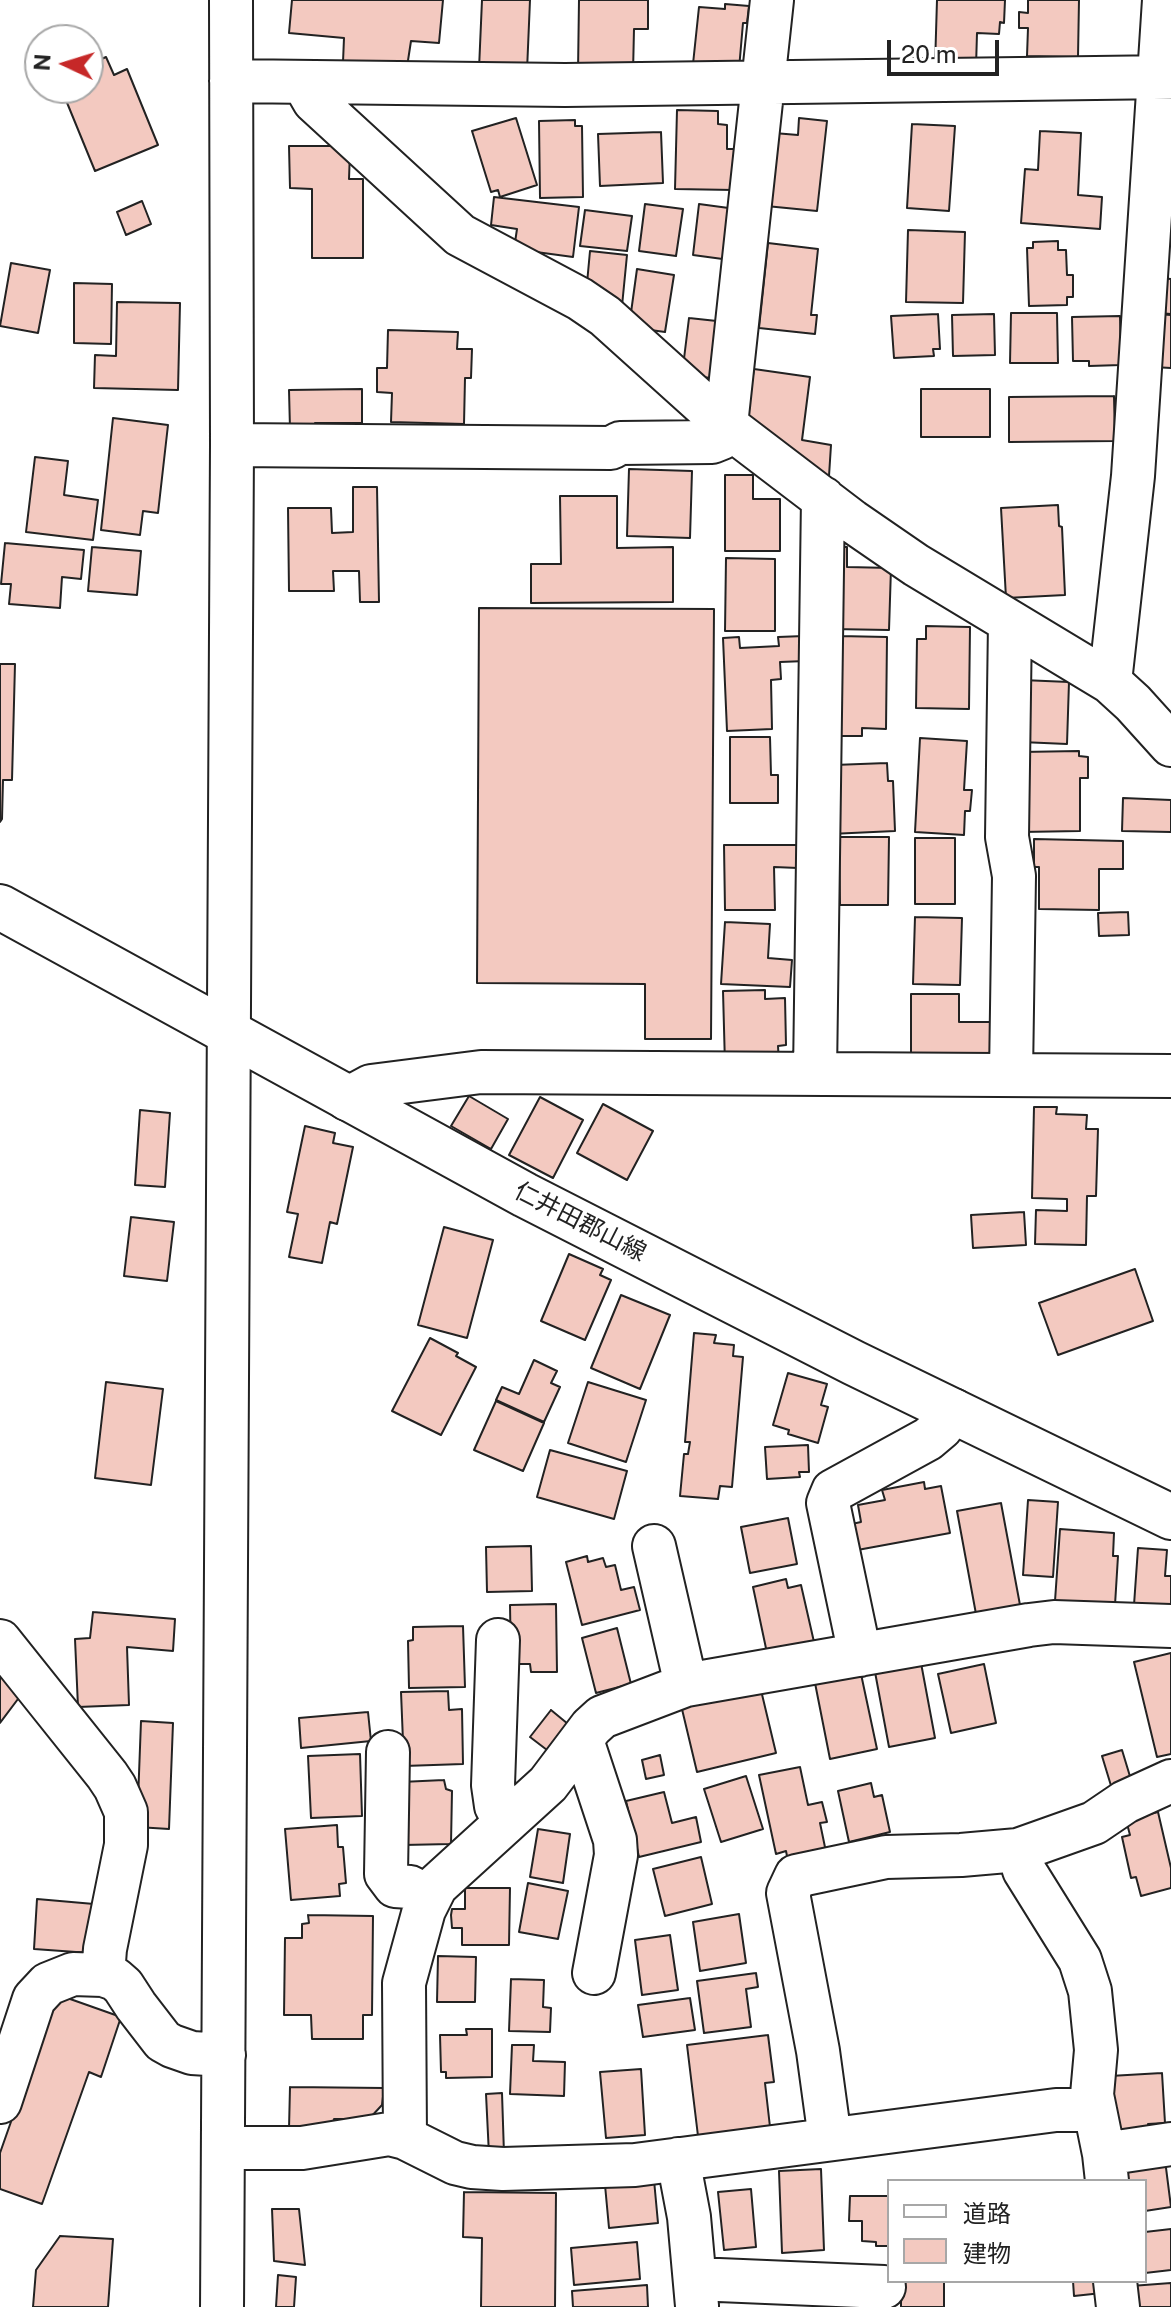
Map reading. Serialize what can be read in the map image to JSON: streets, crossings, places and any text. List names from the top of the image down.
{
  "streets": {
    "main road": ["仁井田郡山線"]
  },
  "legend": ["道路", "建物"],
  "scale_bar": "20 m",
  "north": "left"
}
